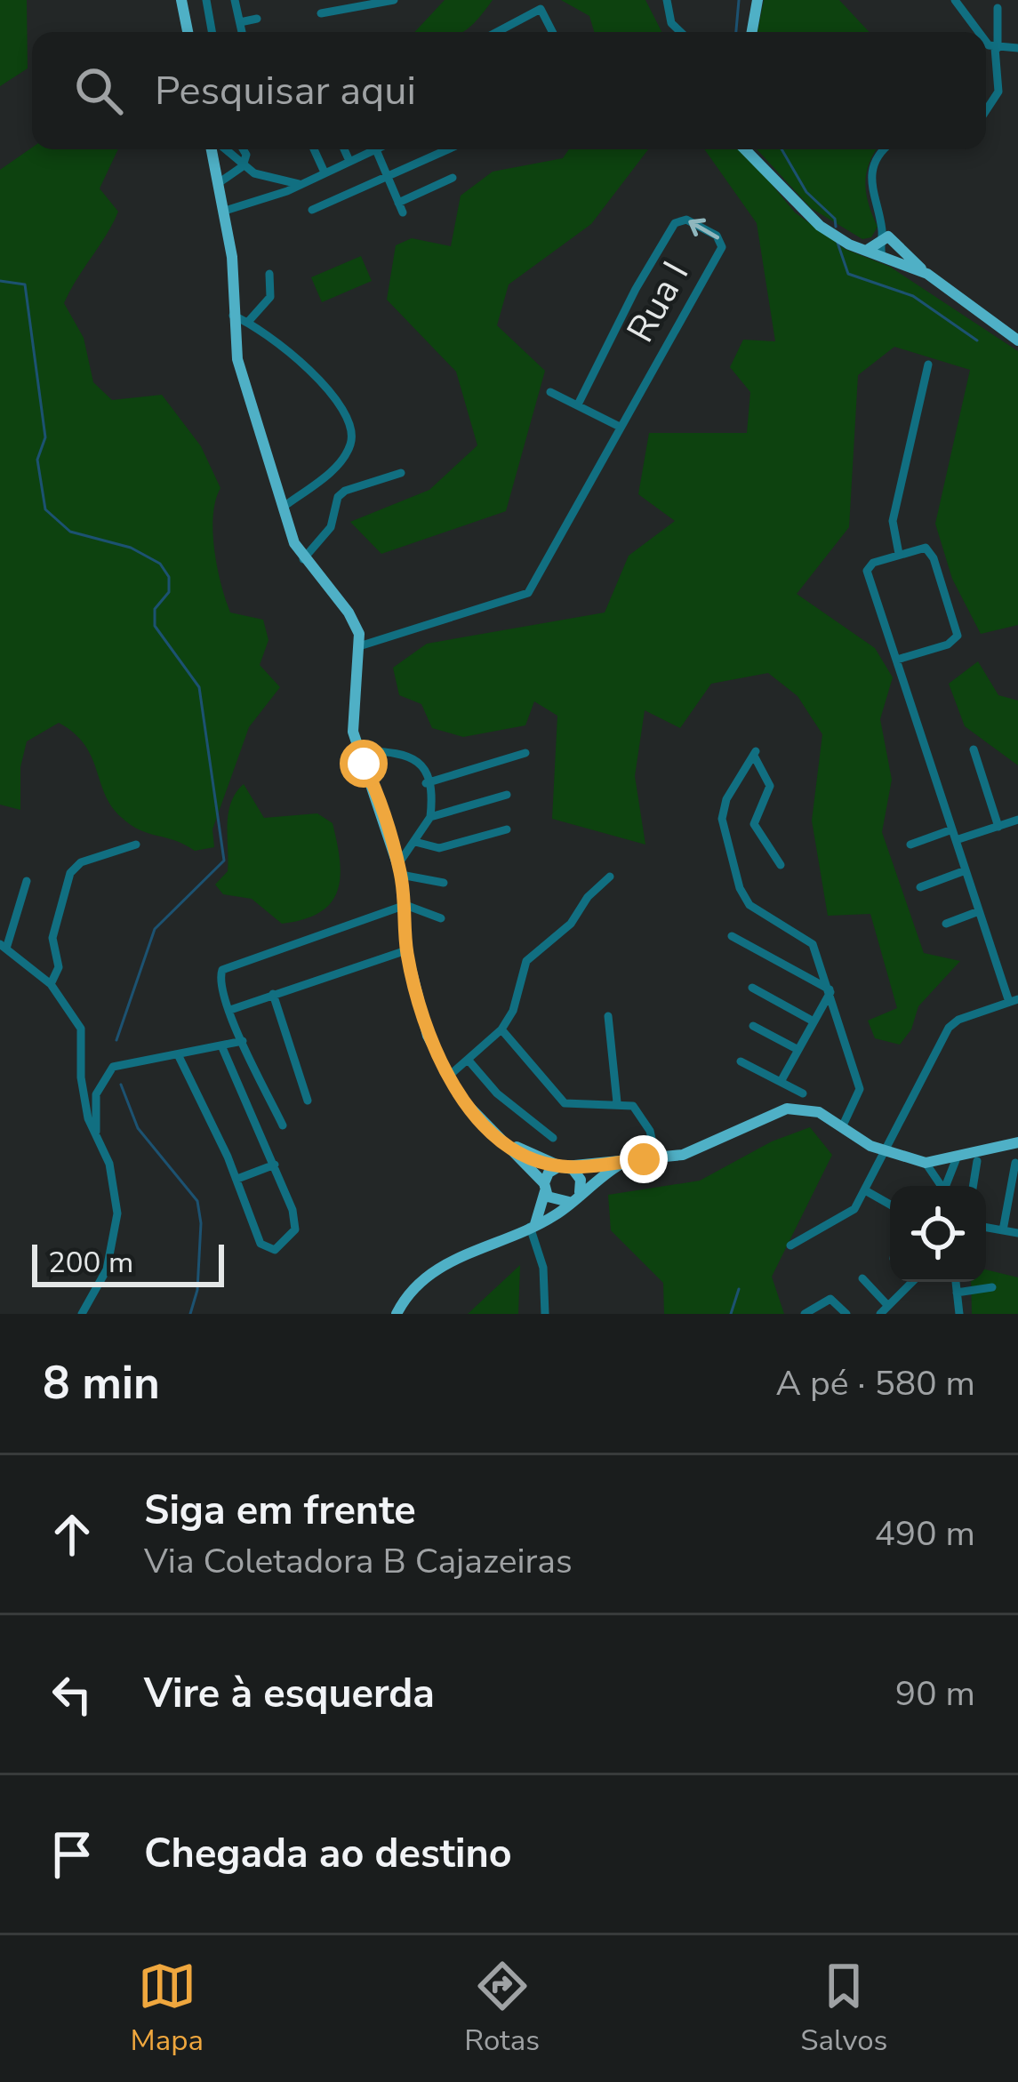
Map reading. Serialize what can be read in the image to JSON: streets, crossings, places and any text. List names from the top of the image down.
{
  "streets": {
    "street": ["Rua I"]
  },
  "scale_bar": "200 m",
  "page": {
    "search": "Pesquisar aqui",
    "scale": "200 m",
    "heading": ["8 min", "A pé · 580 m"],
    "list": [
      ["Siga em frente", "Via Coletadora B Cajazeiras", "490 m"],
      ["Vire à esquerda", "90 m"],
      "Chegada ao destino"
    ],
    "nav": ["Mapa", "Rotas", "Salvos"]
  }
}
